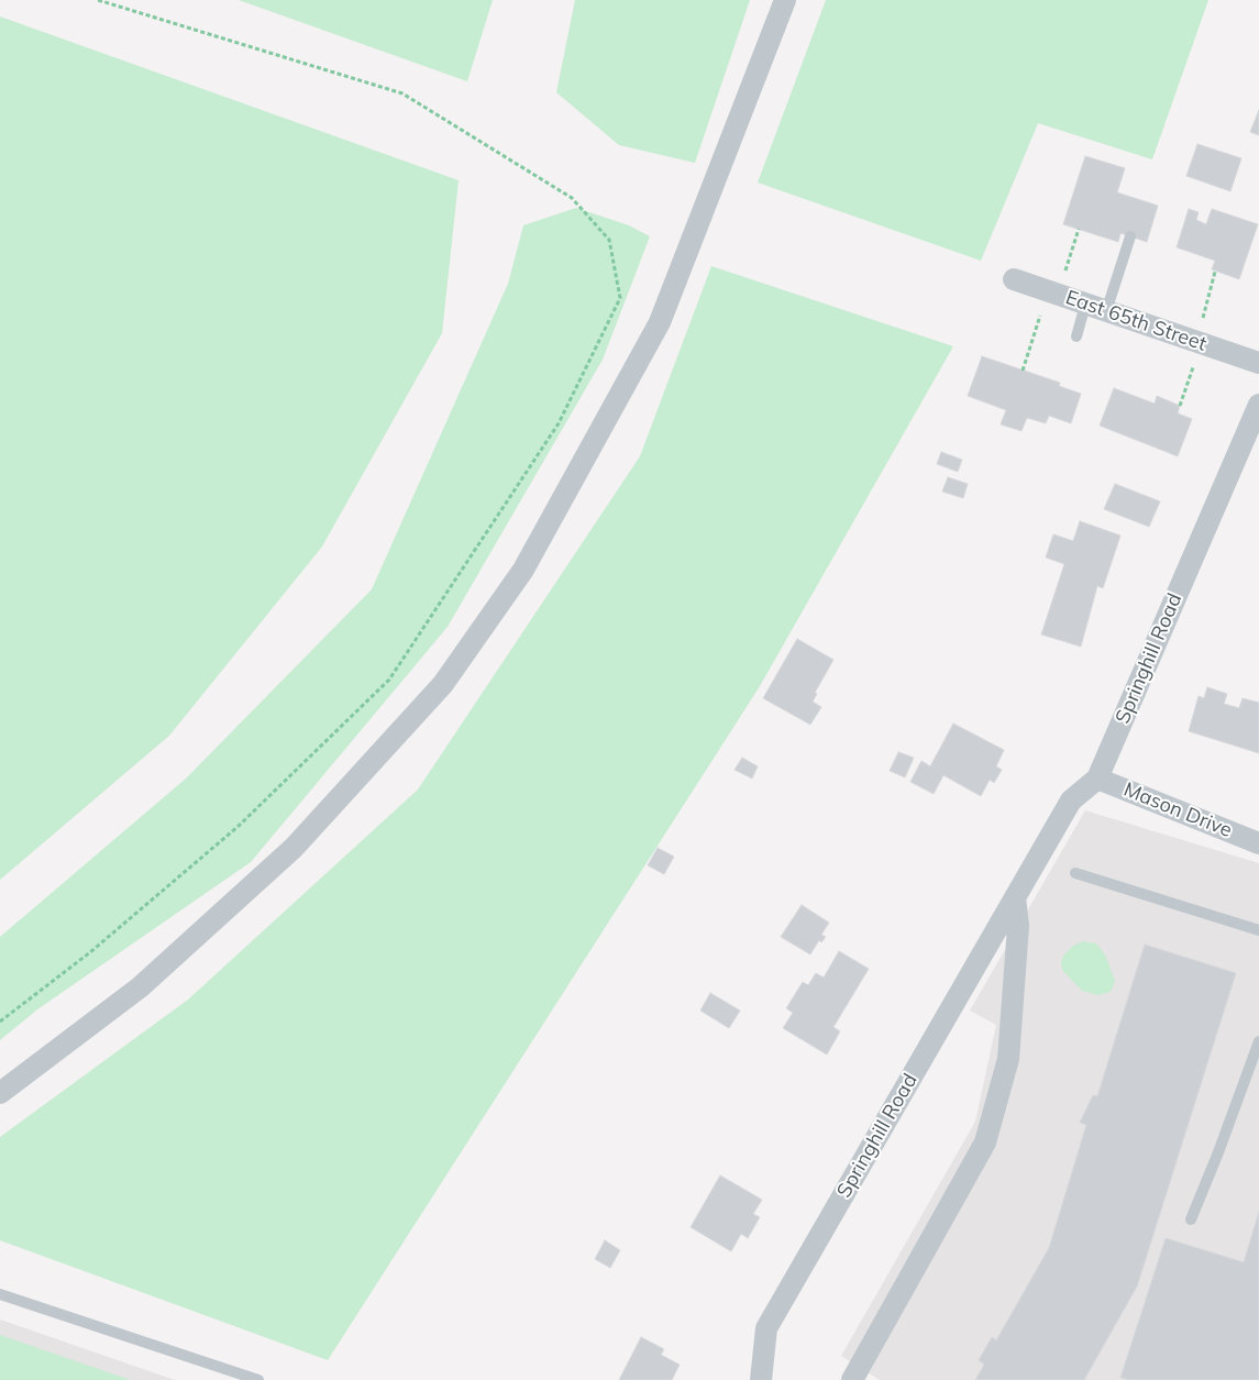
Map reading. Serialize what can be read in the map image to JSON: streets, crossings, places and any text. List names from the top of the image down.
{
  "streets": {
    "street": ["East 65th Street", "Springhill Road", "Mason Drive"]
  },
  "crossings": [
    ["Springhill Road", "Mason Drive"]
  ]
}
